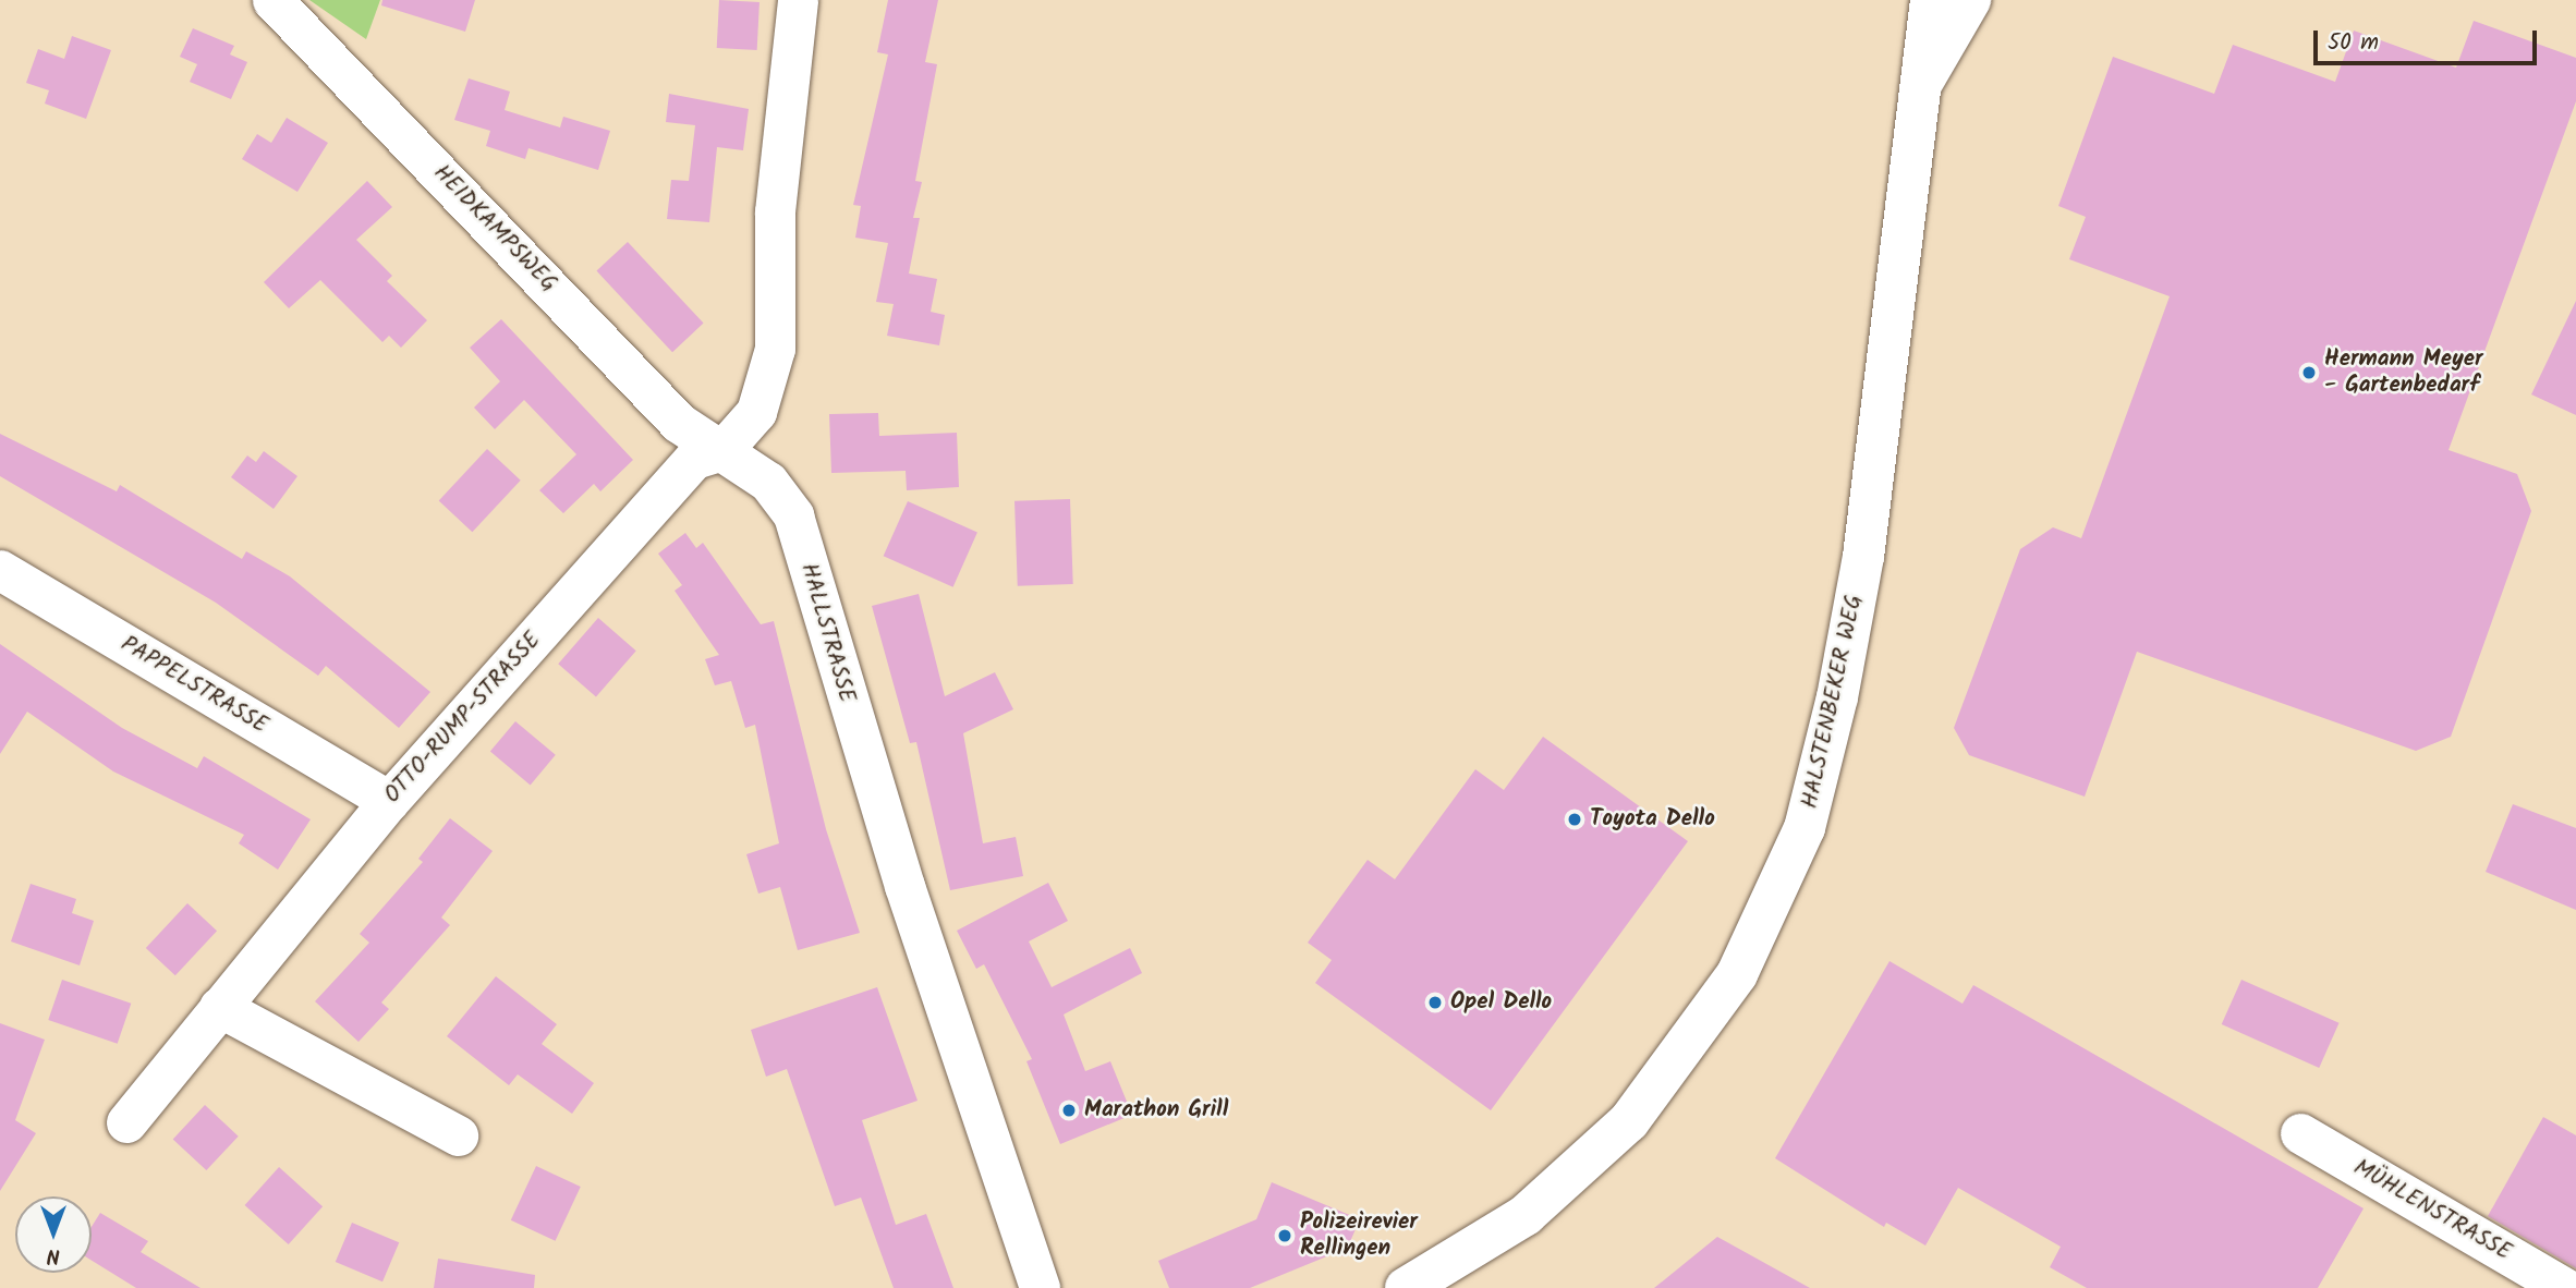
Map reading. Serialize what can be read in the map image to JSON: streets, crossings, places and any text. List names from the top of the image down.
{
  "streets": {
    "main road": ["HALSTENBEKER WEG"],
    "street": [
      "HEIDKAMPSWEG",
      "HALLSTRASSE",
      "PAPPELSTRASSE",
      "OTTO-RUMP-STRASSE",
      "MÜHLENSTRASSE"
    ]
  },
  "crossings": [
    ["HEIDKAMPSWEG", "HALLSTRASSE"],
    ["HEIDKAMPSWEG", "OTTO-RUMP-STRASSE"],
    ["HALLSTRASSE", "OTTO-RUMP-STRASSE"],
    ["PAPPELSTRASSE", "OTTO-RUMP-STRASSE"]
  ],
  "places": [
    "Hermann Meyer - Gartenbedarf",
    "Toyota Dello",
    "Opel Dello",
    "Marathon Grill",
    "Polizeirevier Rellingen"
  ],
  "scale_bar": "50 m",
  "north": "bottom"
}
